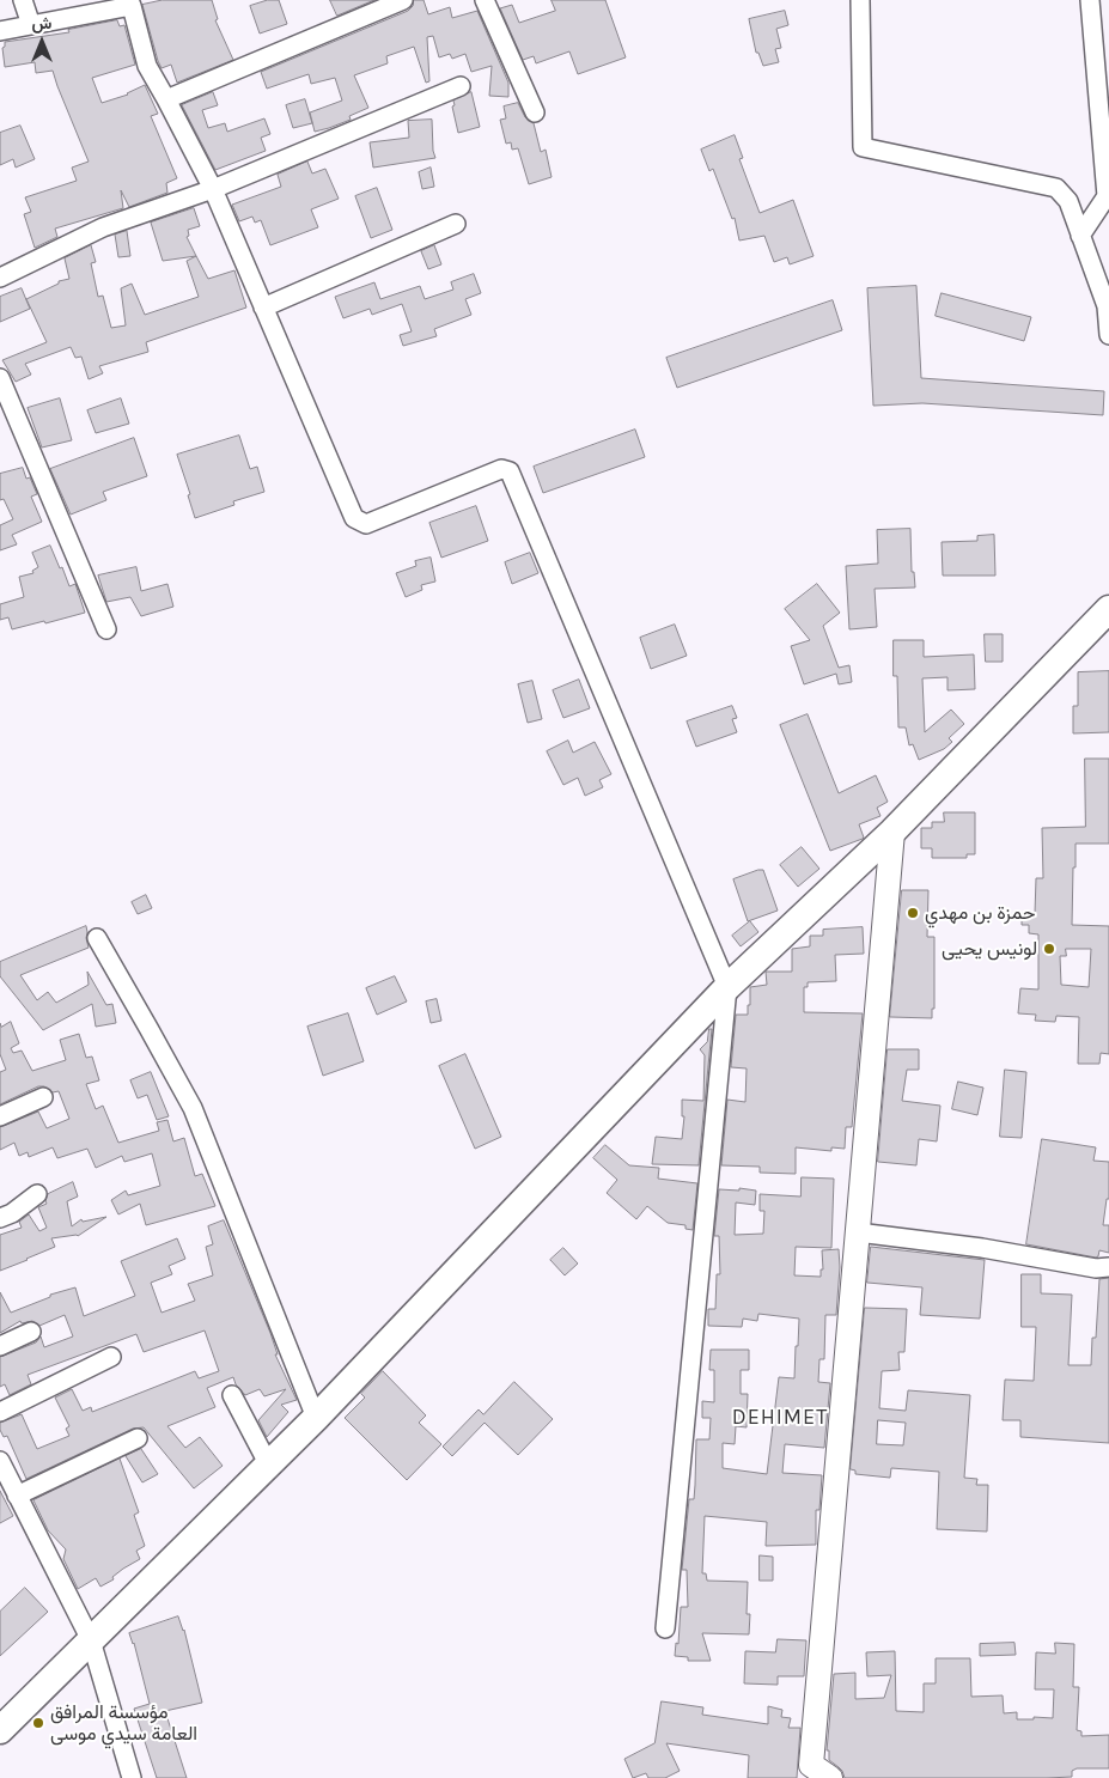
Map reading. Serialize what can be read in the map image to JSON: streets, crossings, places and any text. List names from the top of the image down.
{
  "districts": ["DEHIMET"],
  "places": ["حمزة بن مهدي", "لونيس يحيى", "مؤسسة المرافق العامة سيدي موسى"],
  "north": "top"
}
